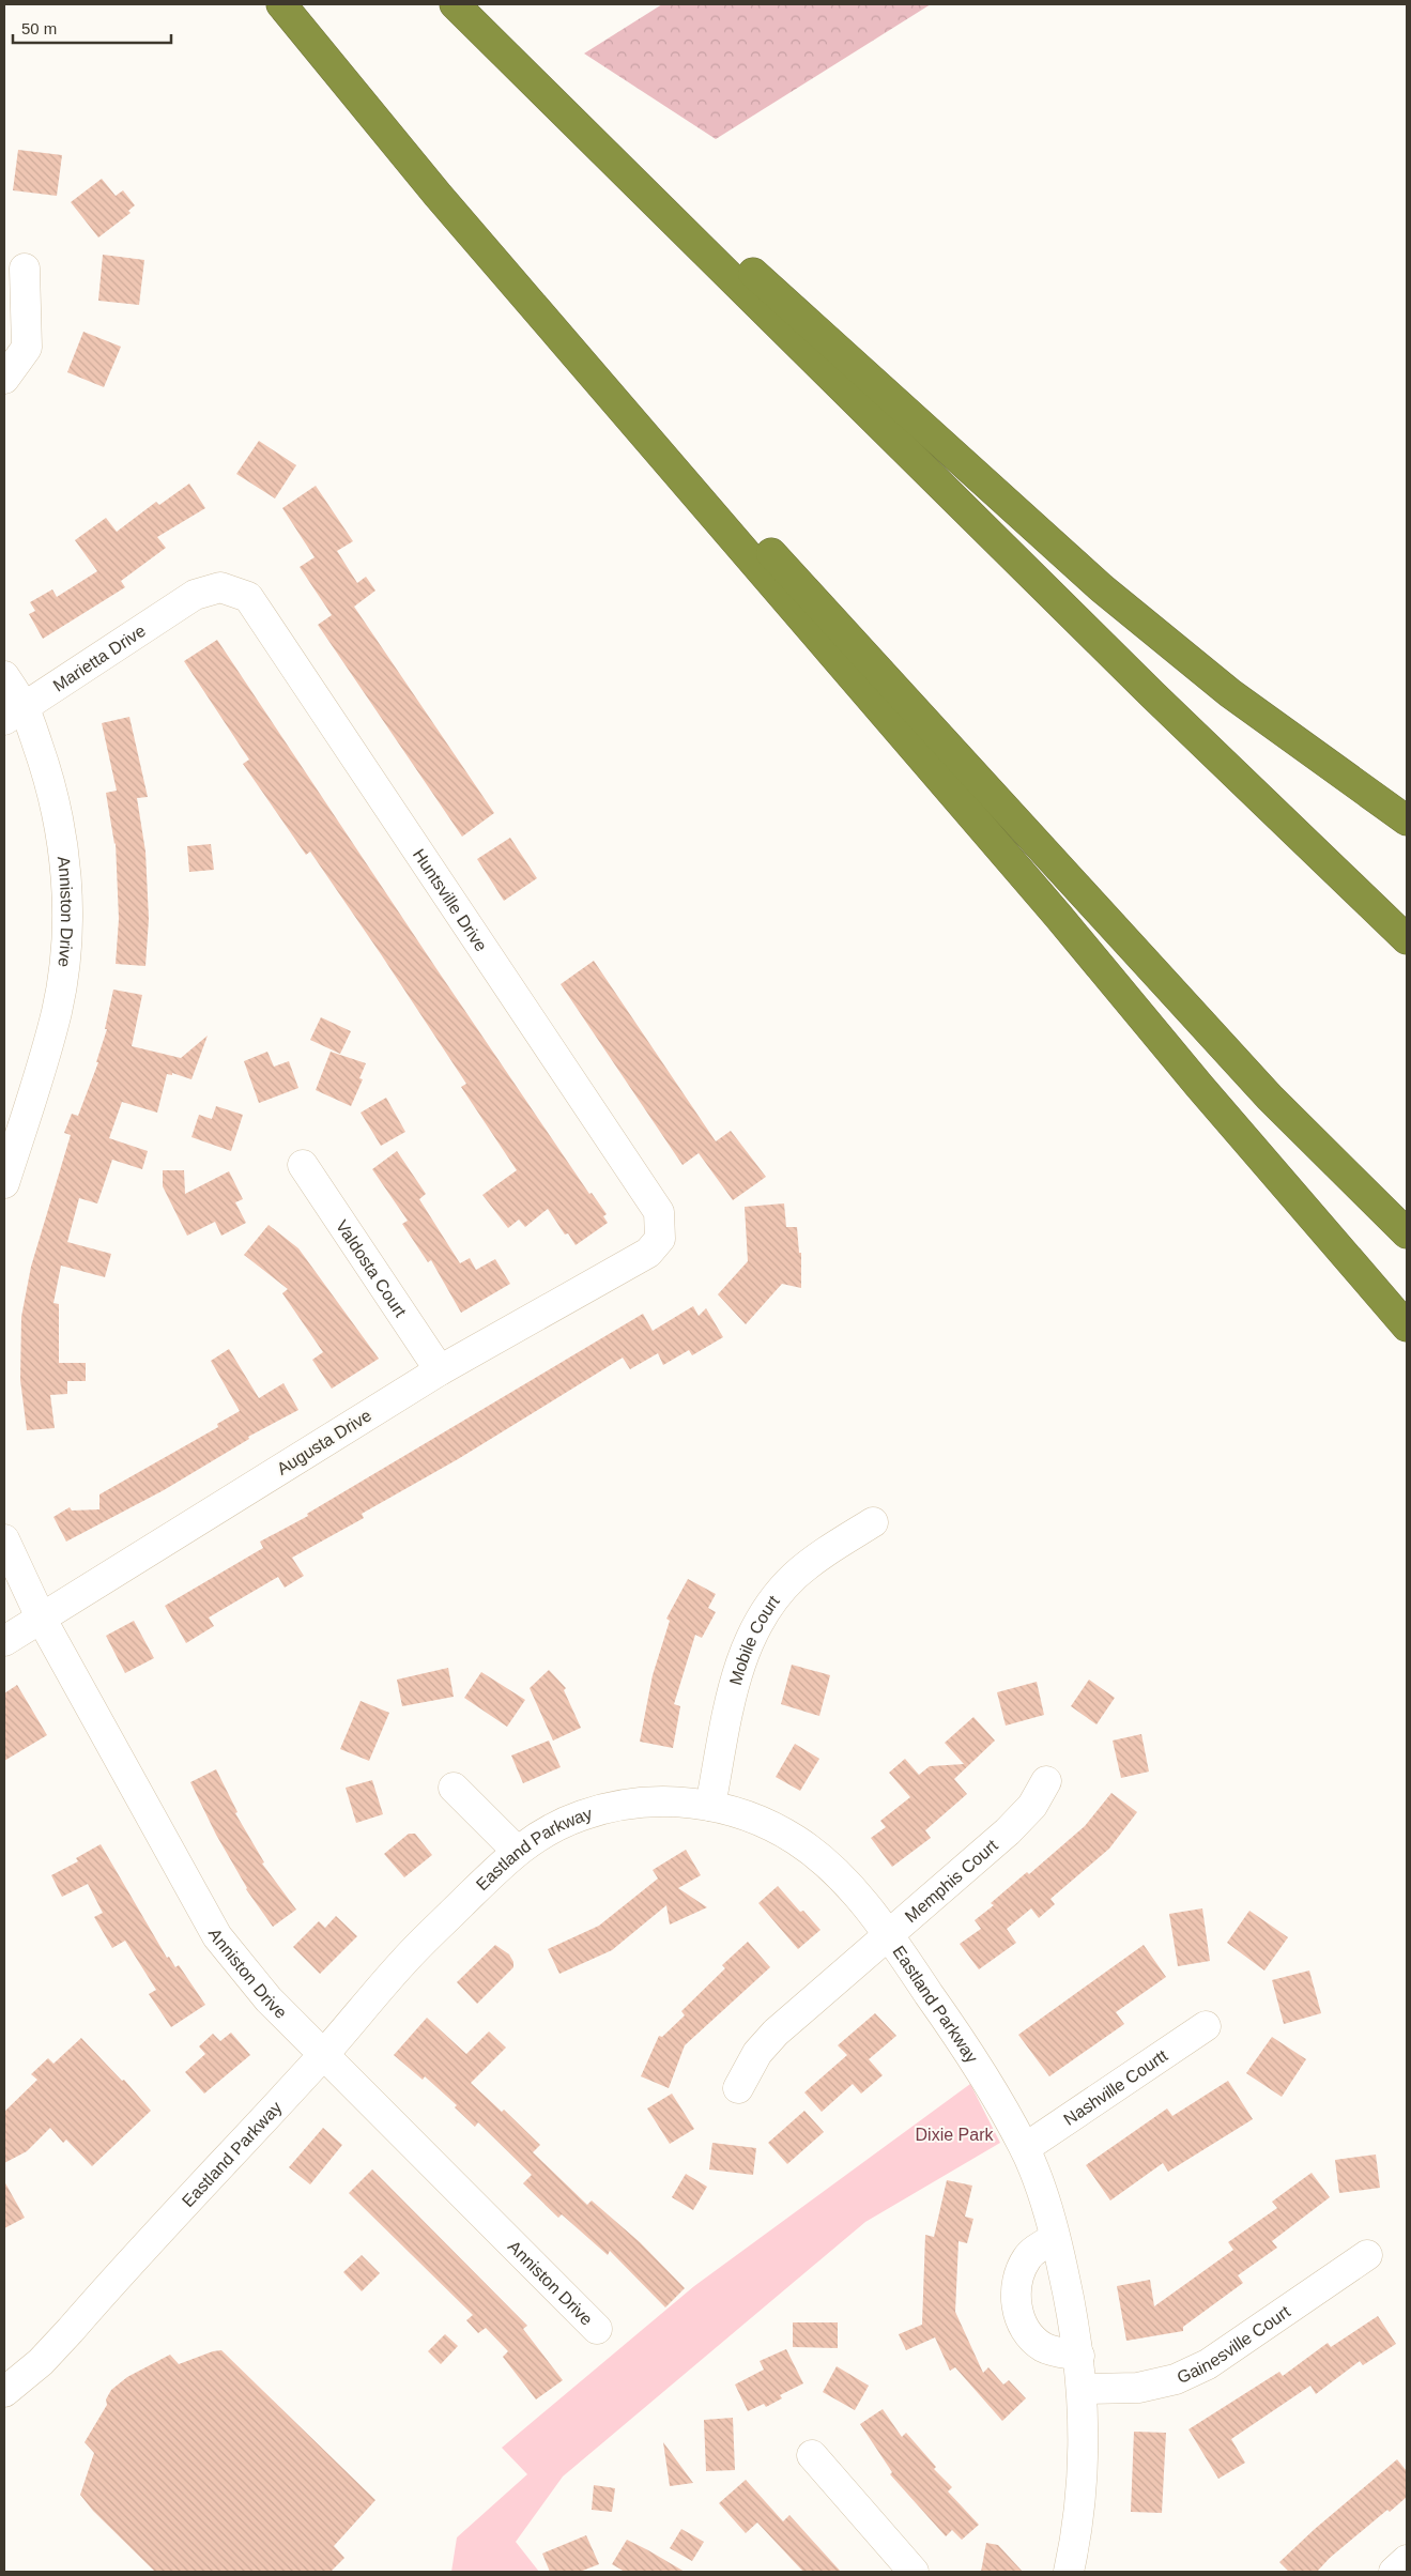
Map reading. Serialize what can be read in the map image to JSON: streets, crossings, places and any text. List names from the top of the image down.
{
  "streets": {
    "street": [
      "Marietta Drive",
      "Huntsville Drive",
      "Anniston Drive",
      "Valdosta Court",
      "Augusta Drive",
      "Mobile Court",
      "Eastland Parkway",
      "Memphis Court",
      "Nashville Courtt",
      "Gainesville Court"
    ]
  },
  "crossings": [
    ["Marietta Drive", "Huntsville Drive"],
    ["Marietta Drive", "Anniston Drive"],
    ["Huntsville Drive", "Augusta Drive"],
    ["Anniston Drive", "Augusta Drive"],
    ["Anniston Drive", "Eastland Parkway"],
    ["Valdosta Court", "Augusta Drive"],
    ["Mobile Court", "Eastland Parkway"],
    ["Eastland Parkway", "Memphis Court"],
    ["Eastland Parkway", "Nashville Courtt"],
    ["Eastland Parkway", "Gainesville Court"]
  ],
  "parks": ["Dixie Park"],
  "scale_bar": "50 m"
}
